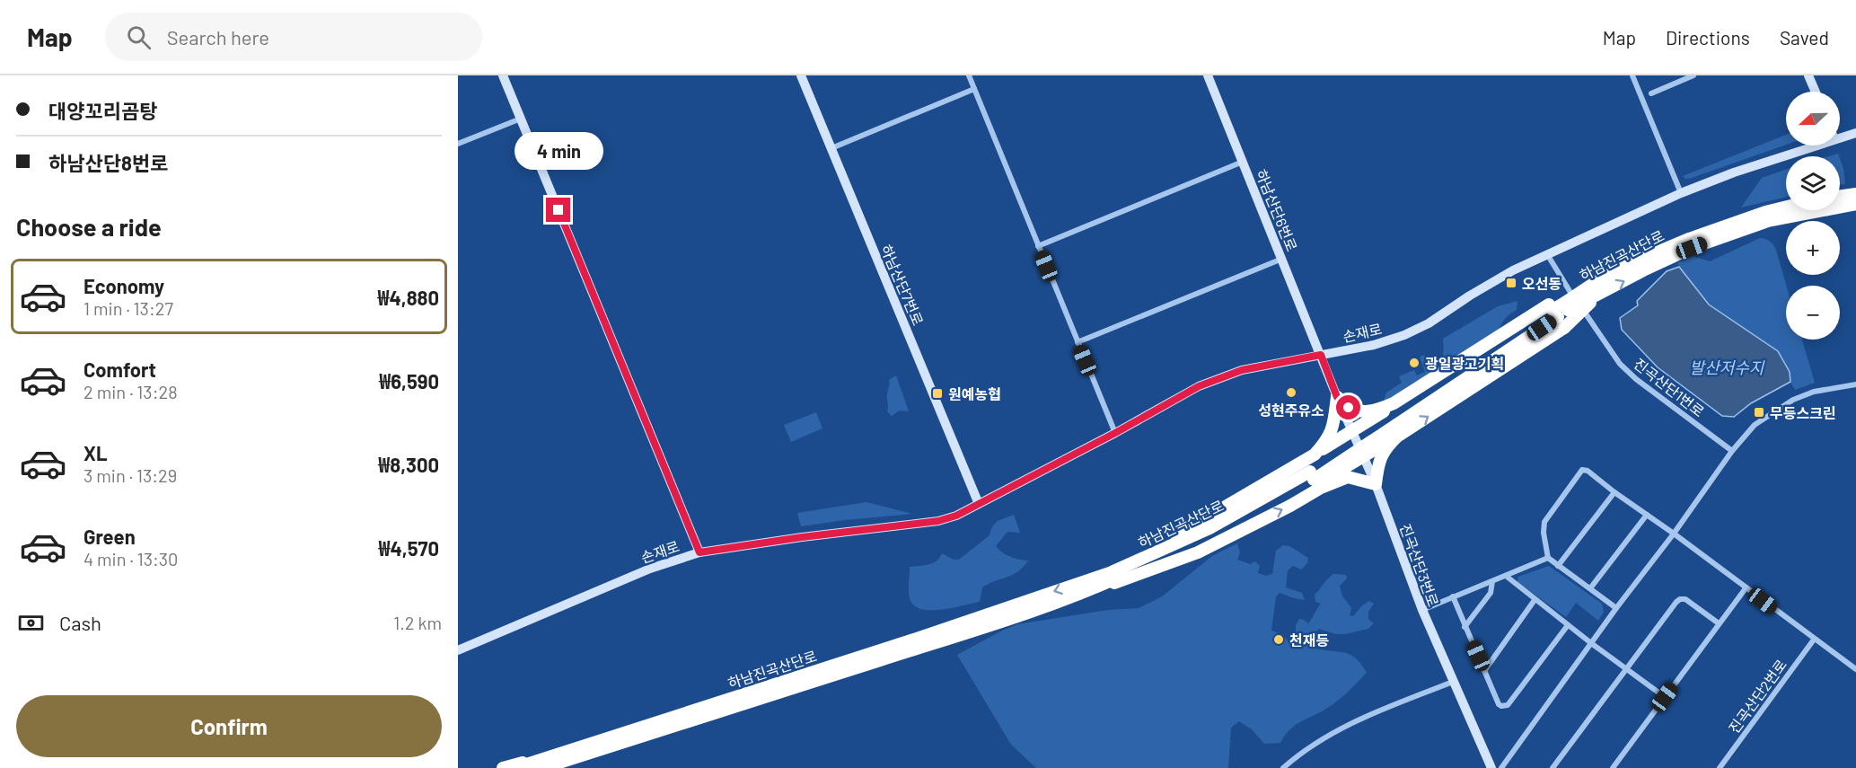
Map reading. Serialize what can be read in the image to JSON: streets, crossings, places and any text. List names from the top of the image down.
{
  "streets": {
    "highway": ["하남진곡산단로"],
    "street": [
      "하남산단6번로",
      "하남산단7번로",
      "손재로",
      "진곡산단1번로",
      "진곡산단3번로",
      "진곡산단2번로"
    ]
  },
  "crossings": [
    ["하남산단6번로", "손재로"],
    ["하남산단6번로", "진곡산단3번로"],
    ["하남산단7번로", "손재로"],
    ["손재로", "진곡산단1번로"]
  ],
  "water": ["발산저수지"],
  "places": {
    "transit": ["오선동", "원예농협", "무등스크린"],
    "other": ["광일광고기획", "성현주유소", "천재등"]
  },
  "north": "left",
  "page": {
    "header": "Map",
    "search": "Search here",
    "nav": ["Map", "Directions", "Saved"],
    "banner": ["대양꼬리곰탕", "하남산단8번로"],
    "map_buttons": ["+", "−"],
    "bubble": "4 min",
    "heading": "Choose a ride",
    "list": [
      {
        "name": "Economy",
        "note": "1 min · 13:27",
        "value": "₩4,880"
      },
      {
        "name": "Comfort",
        "note": "2 min · 13:28",
        "value": "₩6,590"
      },
      {
        "name": "XL",
        "note": "3 min · 13:29",
        "value": "₩8,300"
      },
      {
        "name": "Green",
        "note": "4 min · 13:30",
        "value": "₩4,570"
      }
    ],
    "pay": ["Cash", "1.2 km"],
    "buttons": "Confirm"
  }
}
